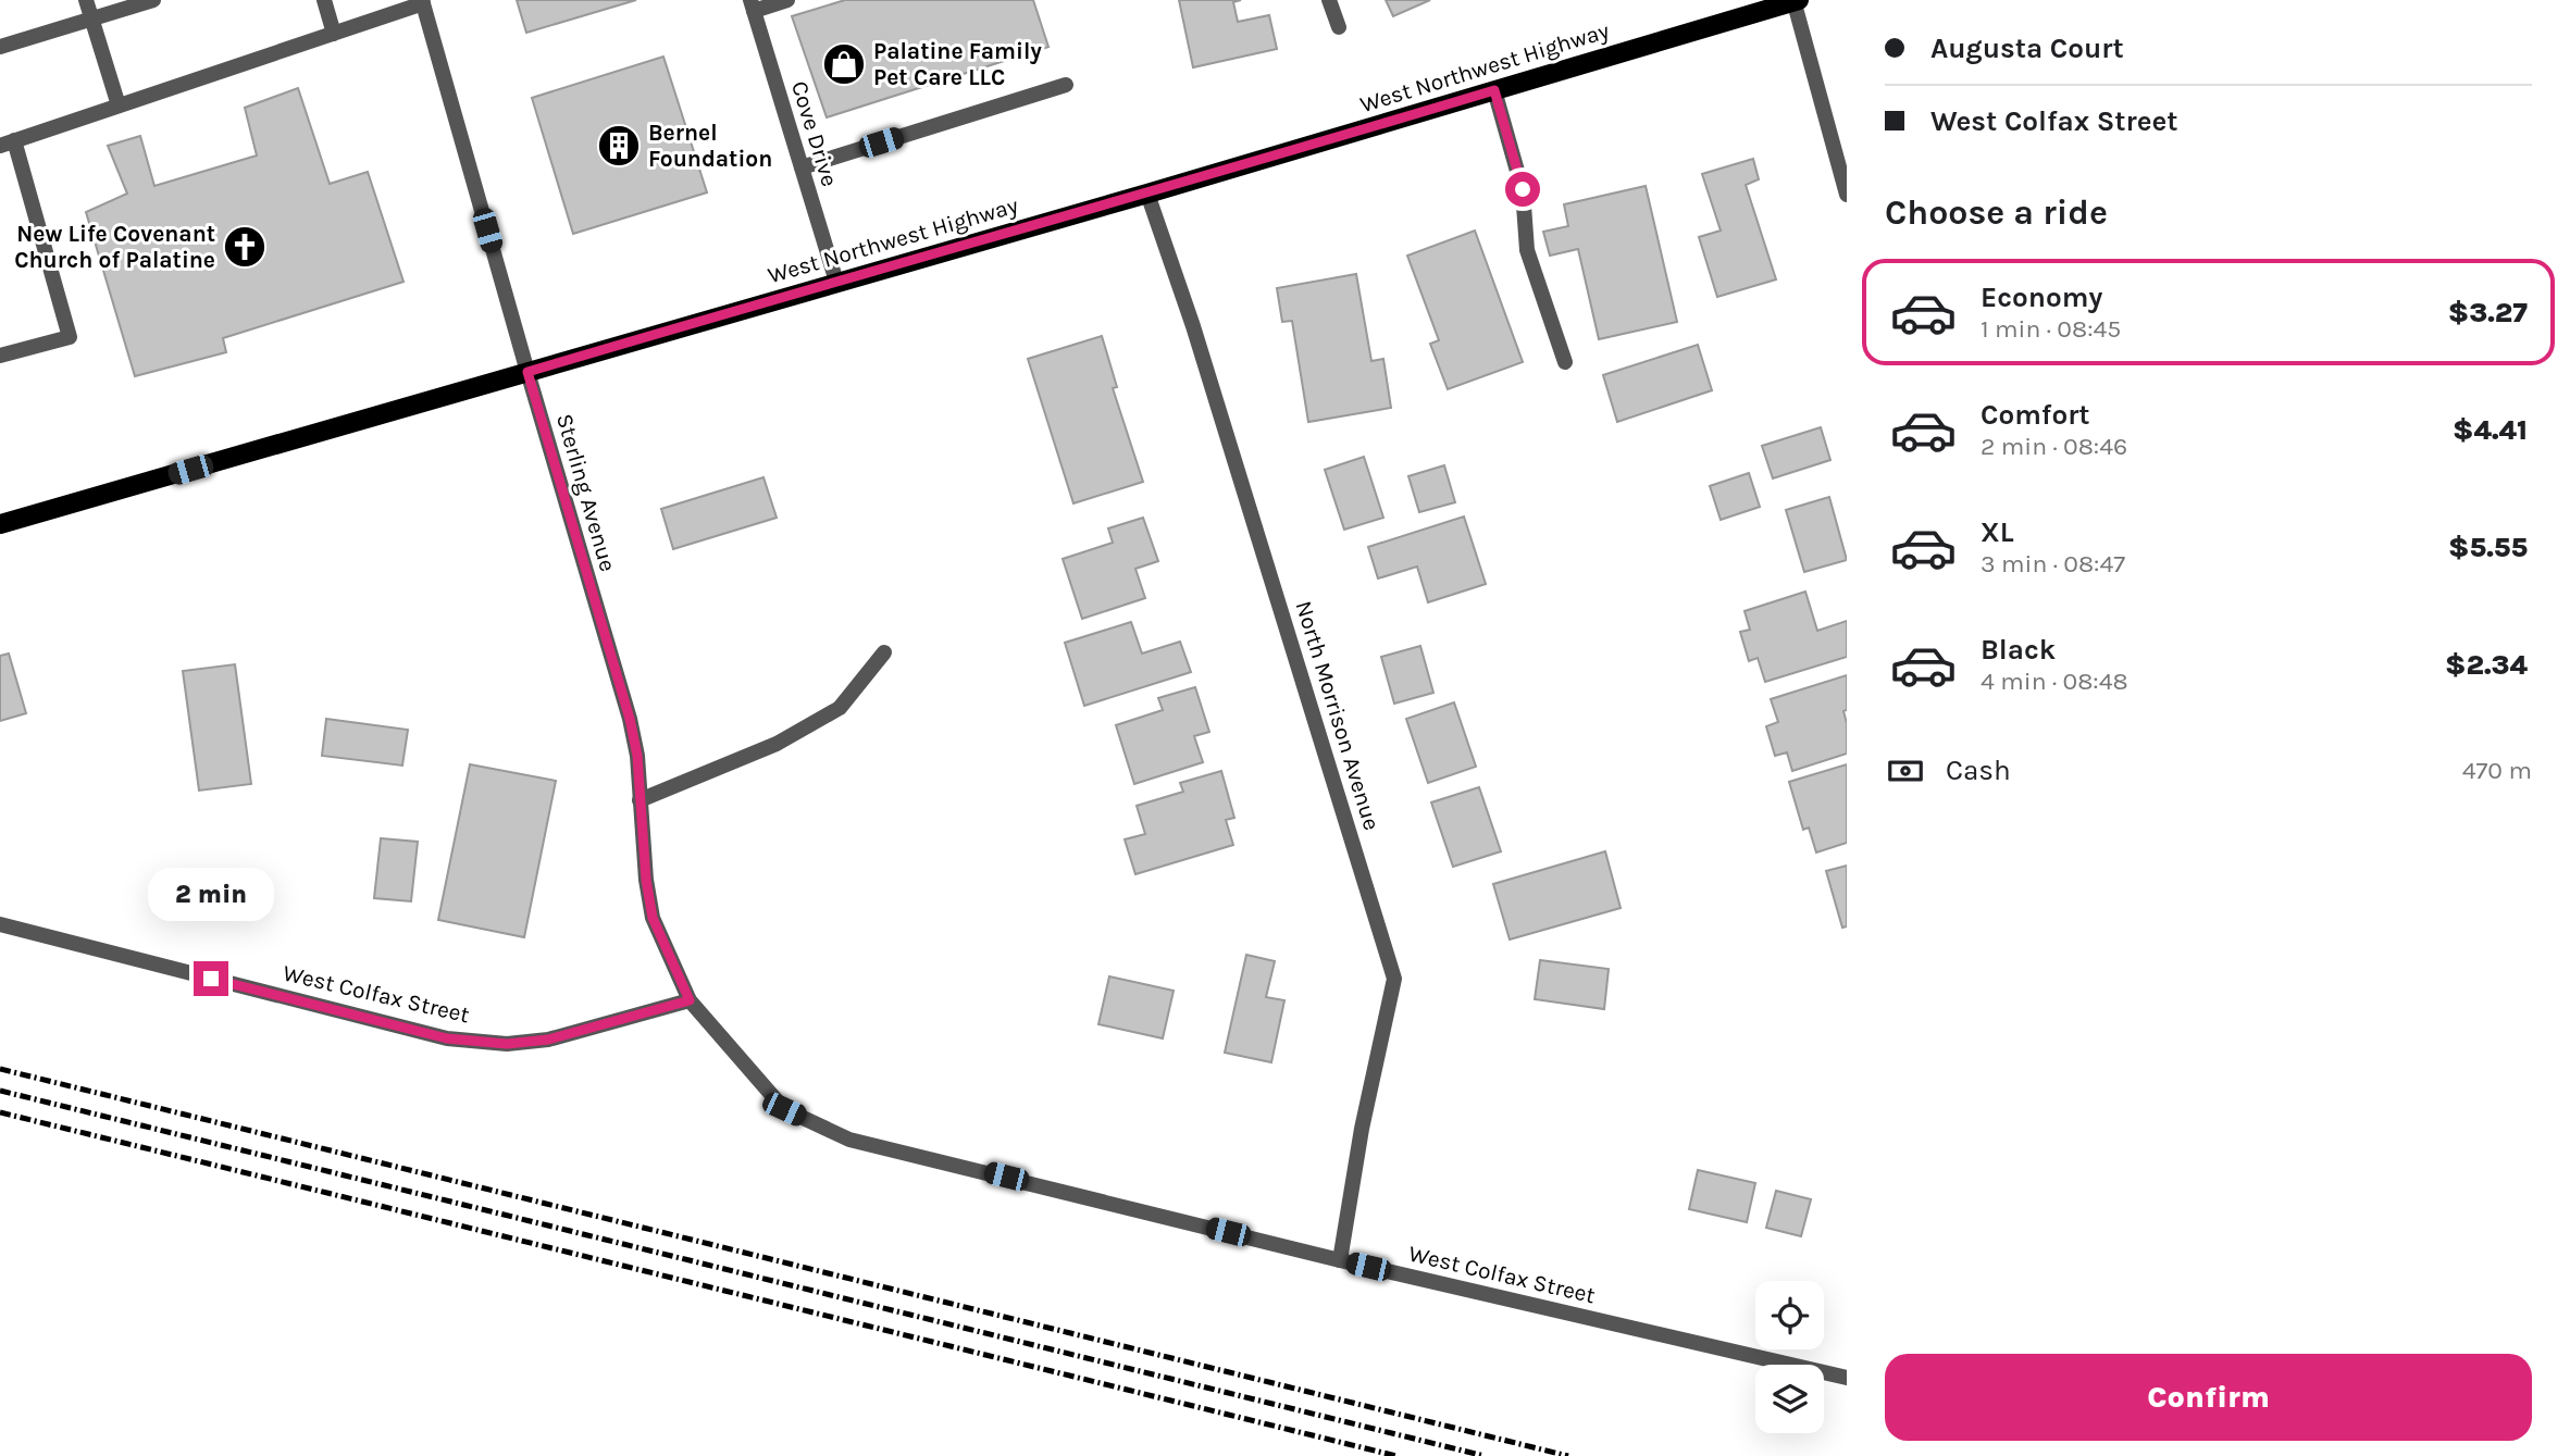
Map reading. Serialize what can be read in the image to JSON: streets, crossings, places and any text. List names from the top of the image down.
{
  "streets": {
    "main road": ["West Northwest Highway"],
    "street": [
      "Cove Drive",
      "Sterling Avenue",
      "North Morrison Avenue",
      "West Colfax Street"
    ]
  },
  "crossings": [
    ["West Northwest Highway", "Cove Drive"],
    ["West Northwest Highway", "Sterling Avenue"],
    ["West Northwest Highway", "North Morrison Avenue"],
    ["Sterling Avenue", "West Colfax Street"],
    ["North Morrison Avenue", "West Colfax Street"]
  ],
  "places": {
    "shop": ["Palatine Family Pet Care LLC"],
    "building": ["Bernel Foundation"],
    "church": ["New Life Covenant Church of Palatine"]
  },
  "page": {
    "banner": ["Augusta Court", "West Colfax Street"],
    "heading": "Choose a ride",
    "list": [
      {
        "name": "Economy",
        "note": "1 min · 08:45",
        "value": "$3.27"
      },
      {
        "name": "Comfort",
        "note": "2 min · 08:46",
        "value": "$4.41"
      },
      {
        "name": "XL",
        "note": "3 min · 08:47",
        "value": "$5.55"
      },
      {
        "name": "Black",
        "note": "4 min · 08:48",
        "value": "$2.34"
      }
    ],
    "pay": ["Cash", "470 m"],
    "bubble": "2 min",
    "buttons": "Confirm"
  }
}
